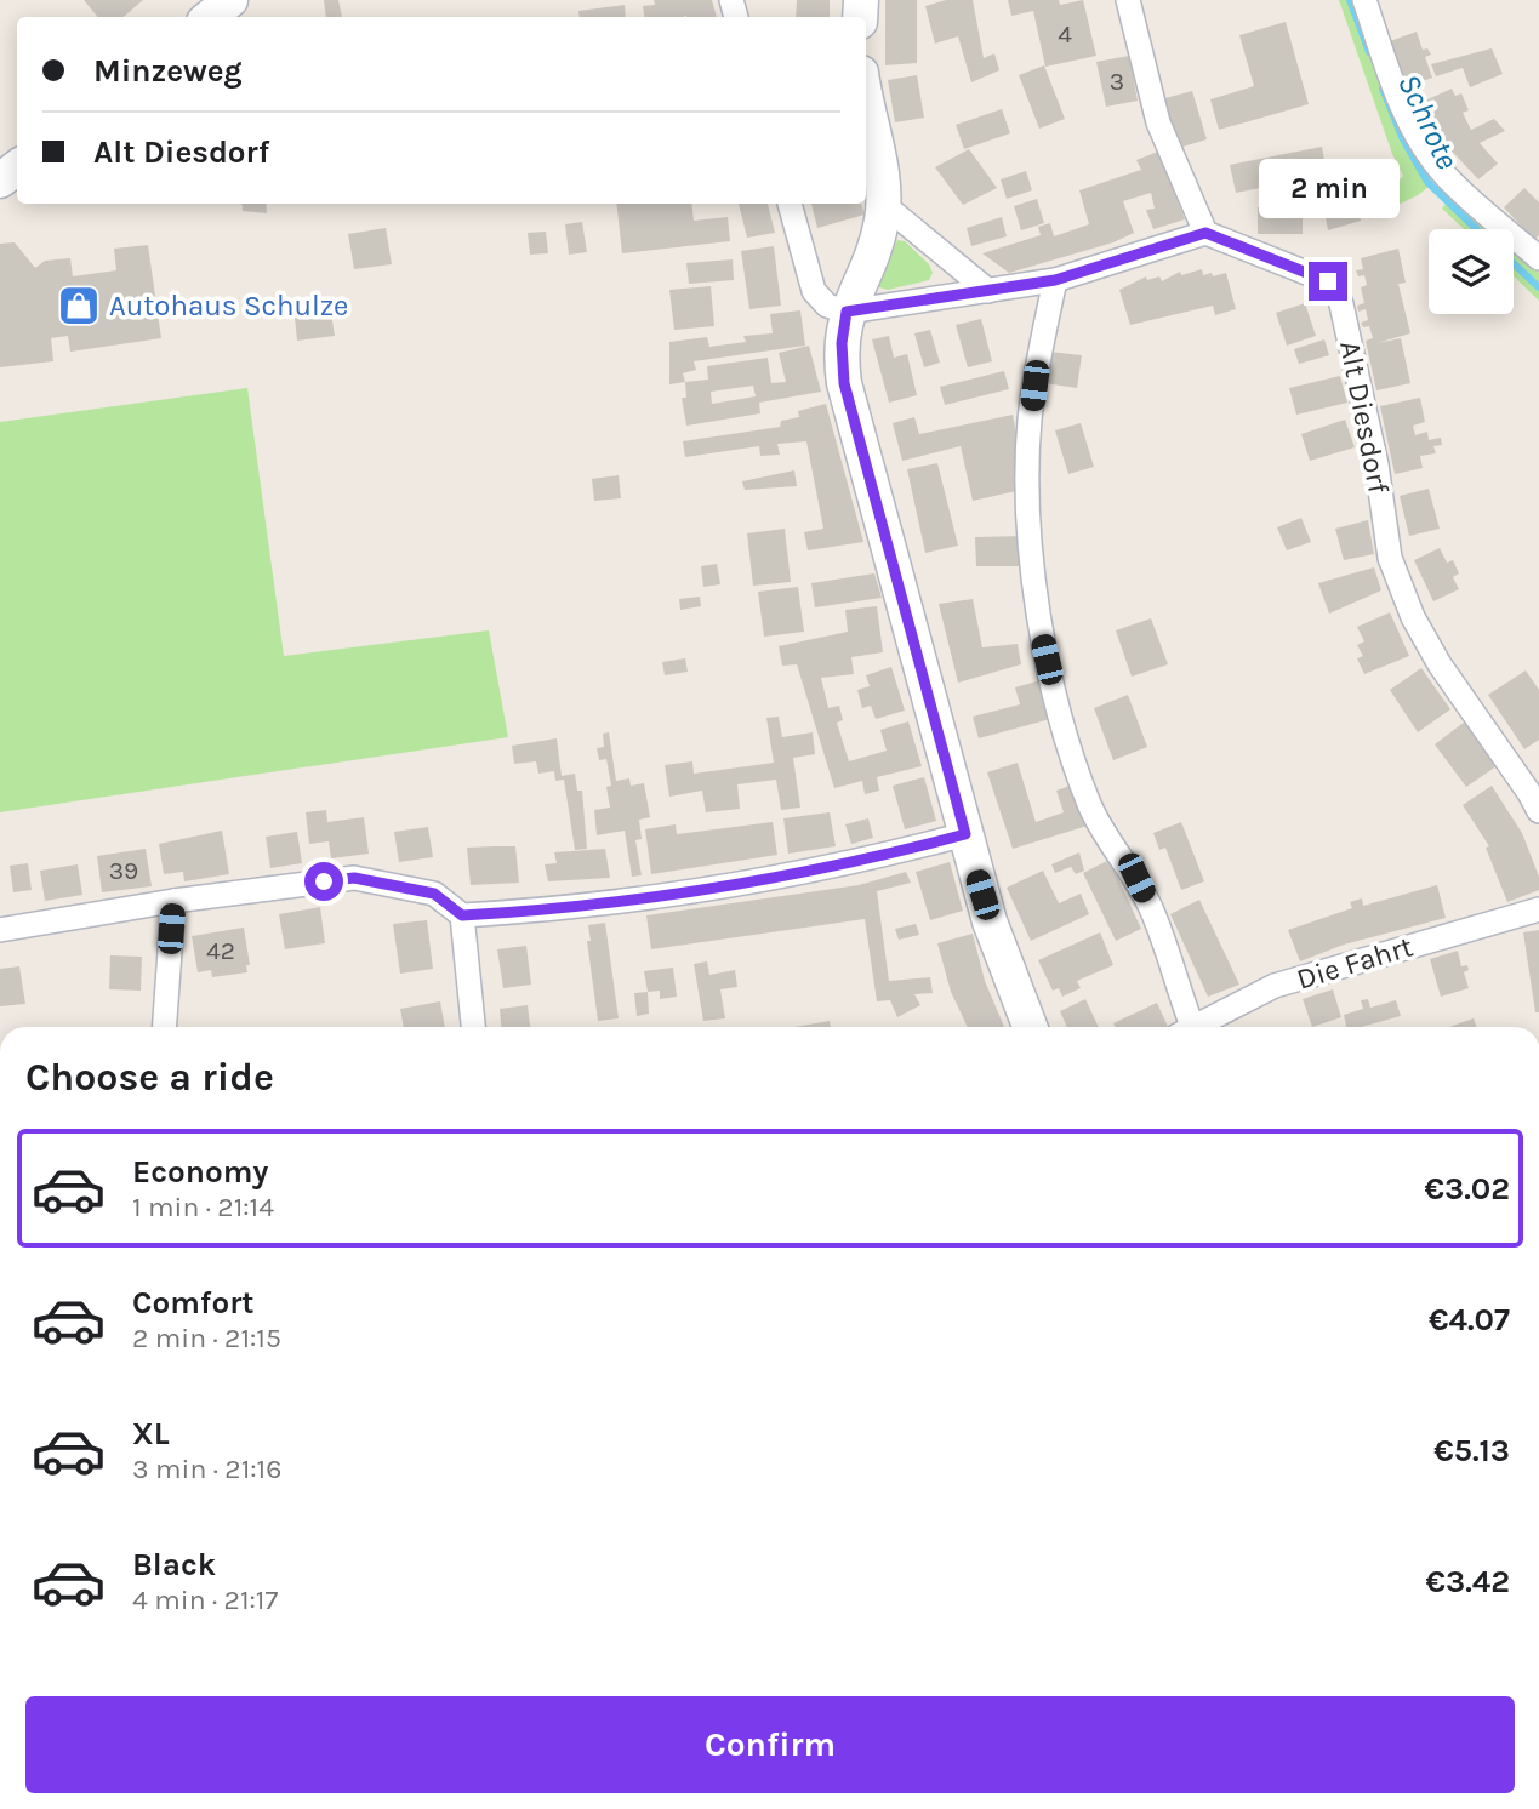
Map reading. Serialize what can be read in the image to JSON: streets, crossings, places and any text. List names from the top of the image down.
{
  "streets": {
    "street": ["Alt Diesdorf", "Die Fahrt"]
  },
  "water": ["Schrote"],
  "places": {
    "shop": ["Autohaus Schulze"]
  },
  "house_numbers": [
    "4",
    "3",
    "39",
    "42"
  ],
  "page": {
    "banner": ["Minzeweg", "Alt Diesdorf"],
    "bubble": "2 min",
    "heading": "Choose a ride",
    "list": [
      {
        "name": "Economy",
        "note": "1 min · 21:14",
        "value": "€3.02"
      },
      {
        "name": "Comfort",
        "note": "2 min · 21:15",
        "value": "€4.07"
      },
      {
        "name": "XL",
        "note": "3 min · 21:16",
        "value": "€5.13"
      },
      {
        "name": "Black",
        "note": "4 min · 21:17",
        "value": "€3.42"
      }
    ],
    "buttons": "Confirm"
  }
}
